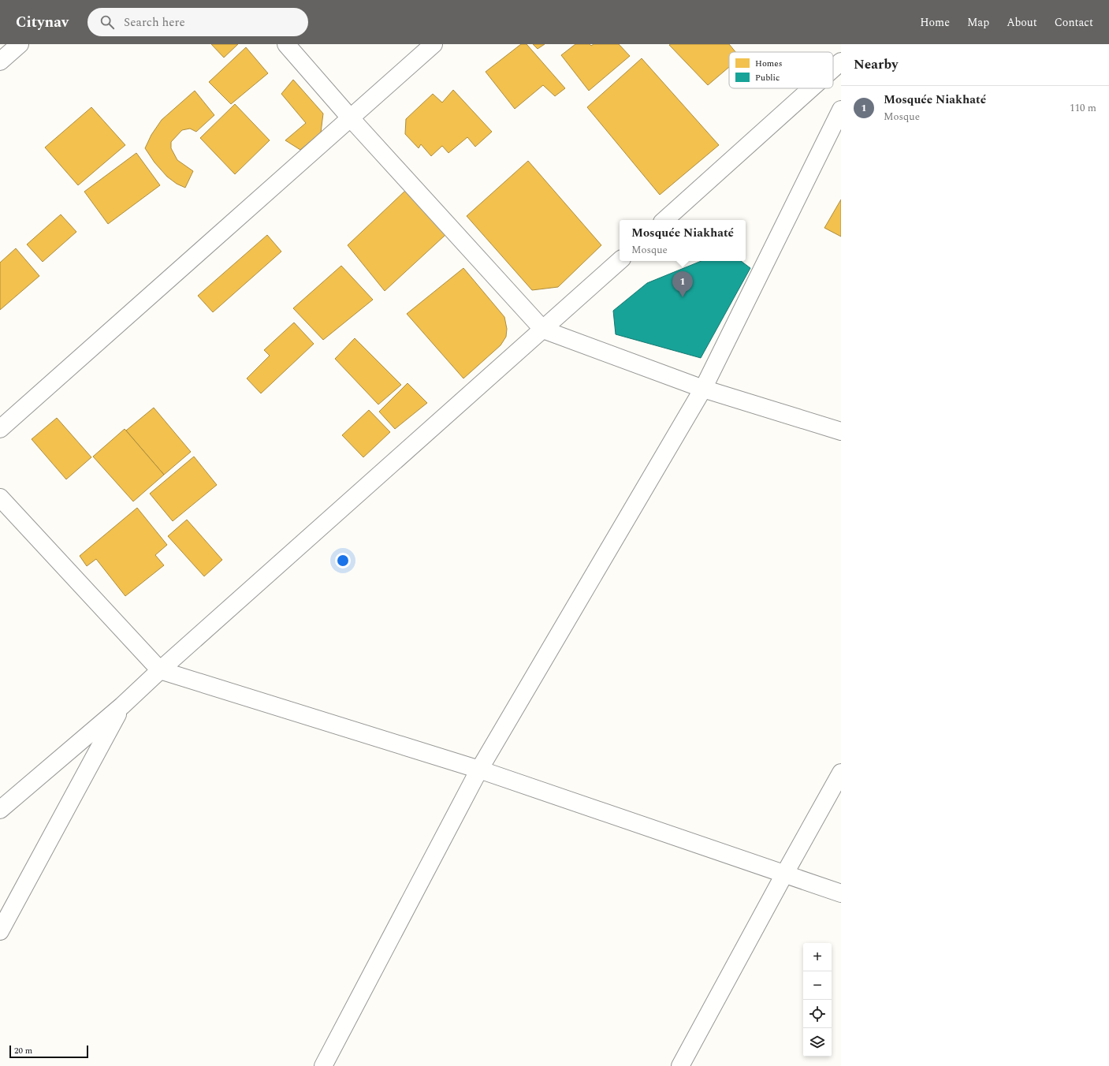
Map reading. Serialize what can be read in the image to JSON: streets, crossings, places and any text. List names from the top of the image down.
{
  "legend": ["Homes", "Public"],
  "scale_bar": "20 m",
  "page": {
    "header": "Citynav",
    "search": "Search here",
    "nav": [
      "Home",
      "Map",
      "About",
      "Contact"
    ],
    "heading": "Nearby",
    "list": [
      {
        "mark": "1",
        "name": "Mosquée Niakhaté",
        "note": "Mosque",
        "value": "110 m"
      }
    ],
    "popup": ["Mosquée Niakhaté", "Mosque"],
    "pins": "1",
    "map_buttons": ["+", "−"],
    "scale": "20 m"
  }
}
